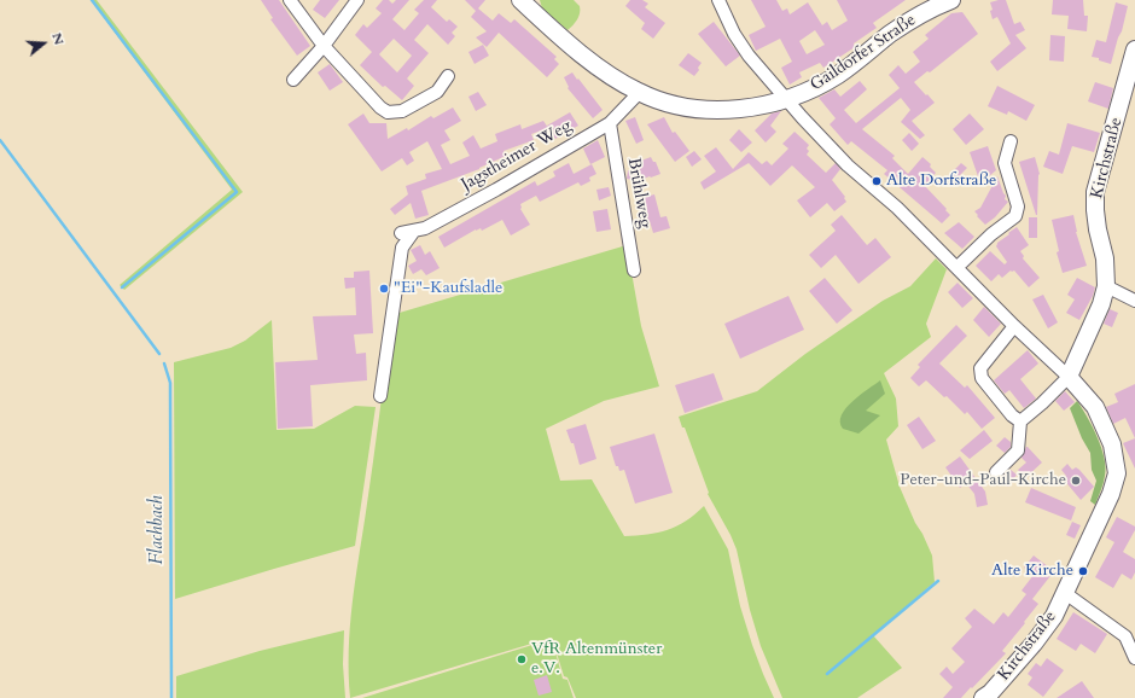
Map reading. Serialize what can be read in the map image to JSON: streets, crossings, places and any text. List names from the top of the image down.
{
  "streets": {
    "street": [
      "Gaildorfer Straße",
      "Jagstheimer Weg",
      "Kirchstraße",
      "Brühlweg"
    ]
  },
  "crossings": [
    ["Gaildorfer Straße", "Jagstheimer Weg"],
    ["Jagstheimer Weg", "Brühlweg"]
  ],
  "water": ["Flachbach"],
  "places": [
    "Alte Dorfstraße",
    "\"Ei\"-Kaufsladle",
    "Peter-und-Paul-Kirche",
    "Alte Kirche",
    "VfR Altenmünster e.V."
  ],
  "north": "right"
}
